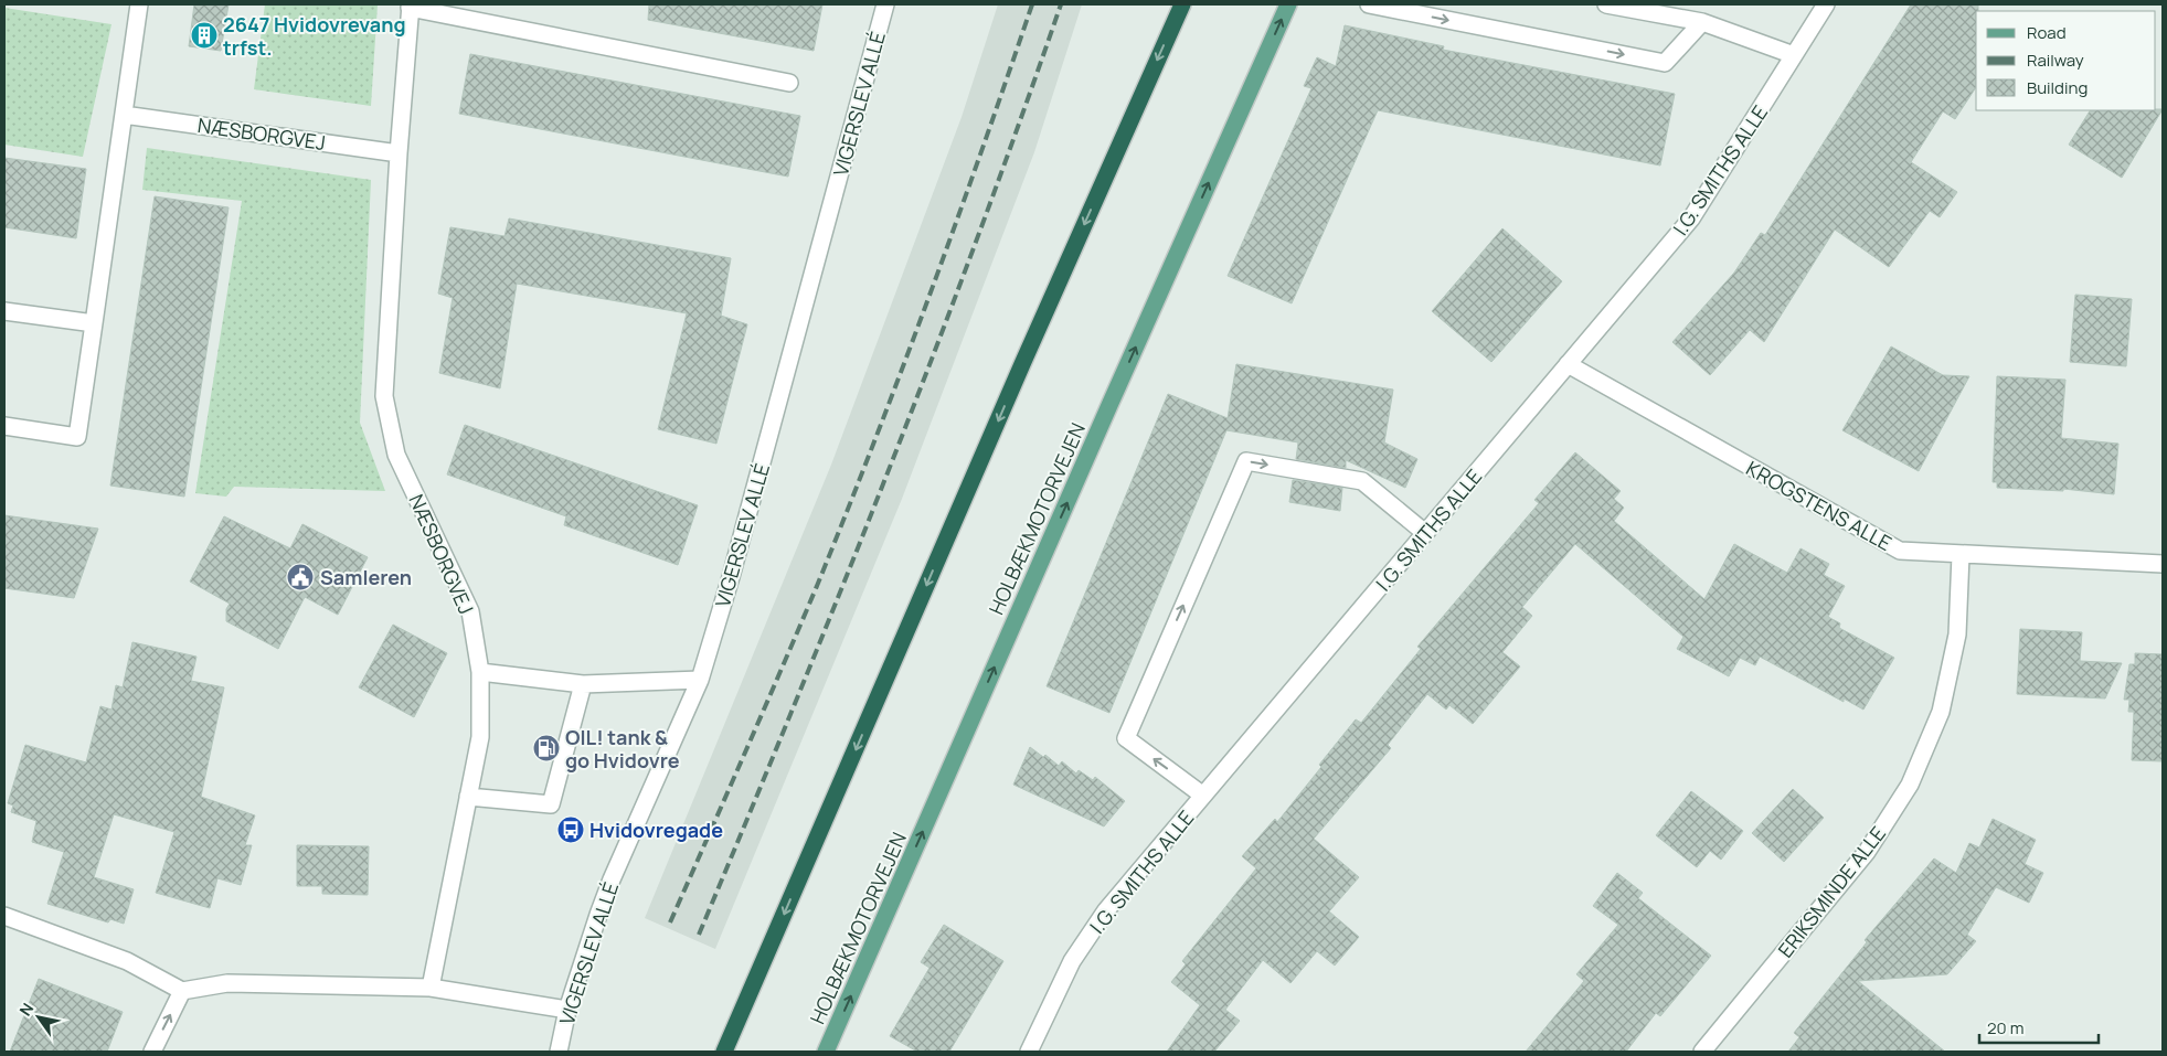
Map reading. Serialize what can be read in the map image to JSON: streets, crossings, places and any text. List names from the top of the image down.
{
  "streets": {
    "main road": ["HOLBÆKMOTORVEJEN"],
    "street": [
      "VIGERSLEV ALLÉ",
      "NÆSBORGVEJ",
      "I.G. SMITHS ALLE",
      "KROGSTENS ALLE",
      "ERIKSMINDE ALLE"
    ]
  },
  "crossings": [
    ["I.G. SMITHS ALLE", "KROGSTENS ALLE"],
    ["KROGSTENS ALLE", "ERIKSMINDE ALLE"]
  ],
  "one_way": ["HOLBÆKMOTORVEJEN"],
  "places": {
    "building": ["2647 Hvidovrevang trfst."],
    "public building": ["Samleren"],
    "fuel station": ["OIL! tank & go Hvidovre"],
    "bus stop": ["Hvidovregade"]
  },
  "legend": ["Road", "Railway", "Building"],
  "scale_bar": "20 m",
  "north": "top left"
}
